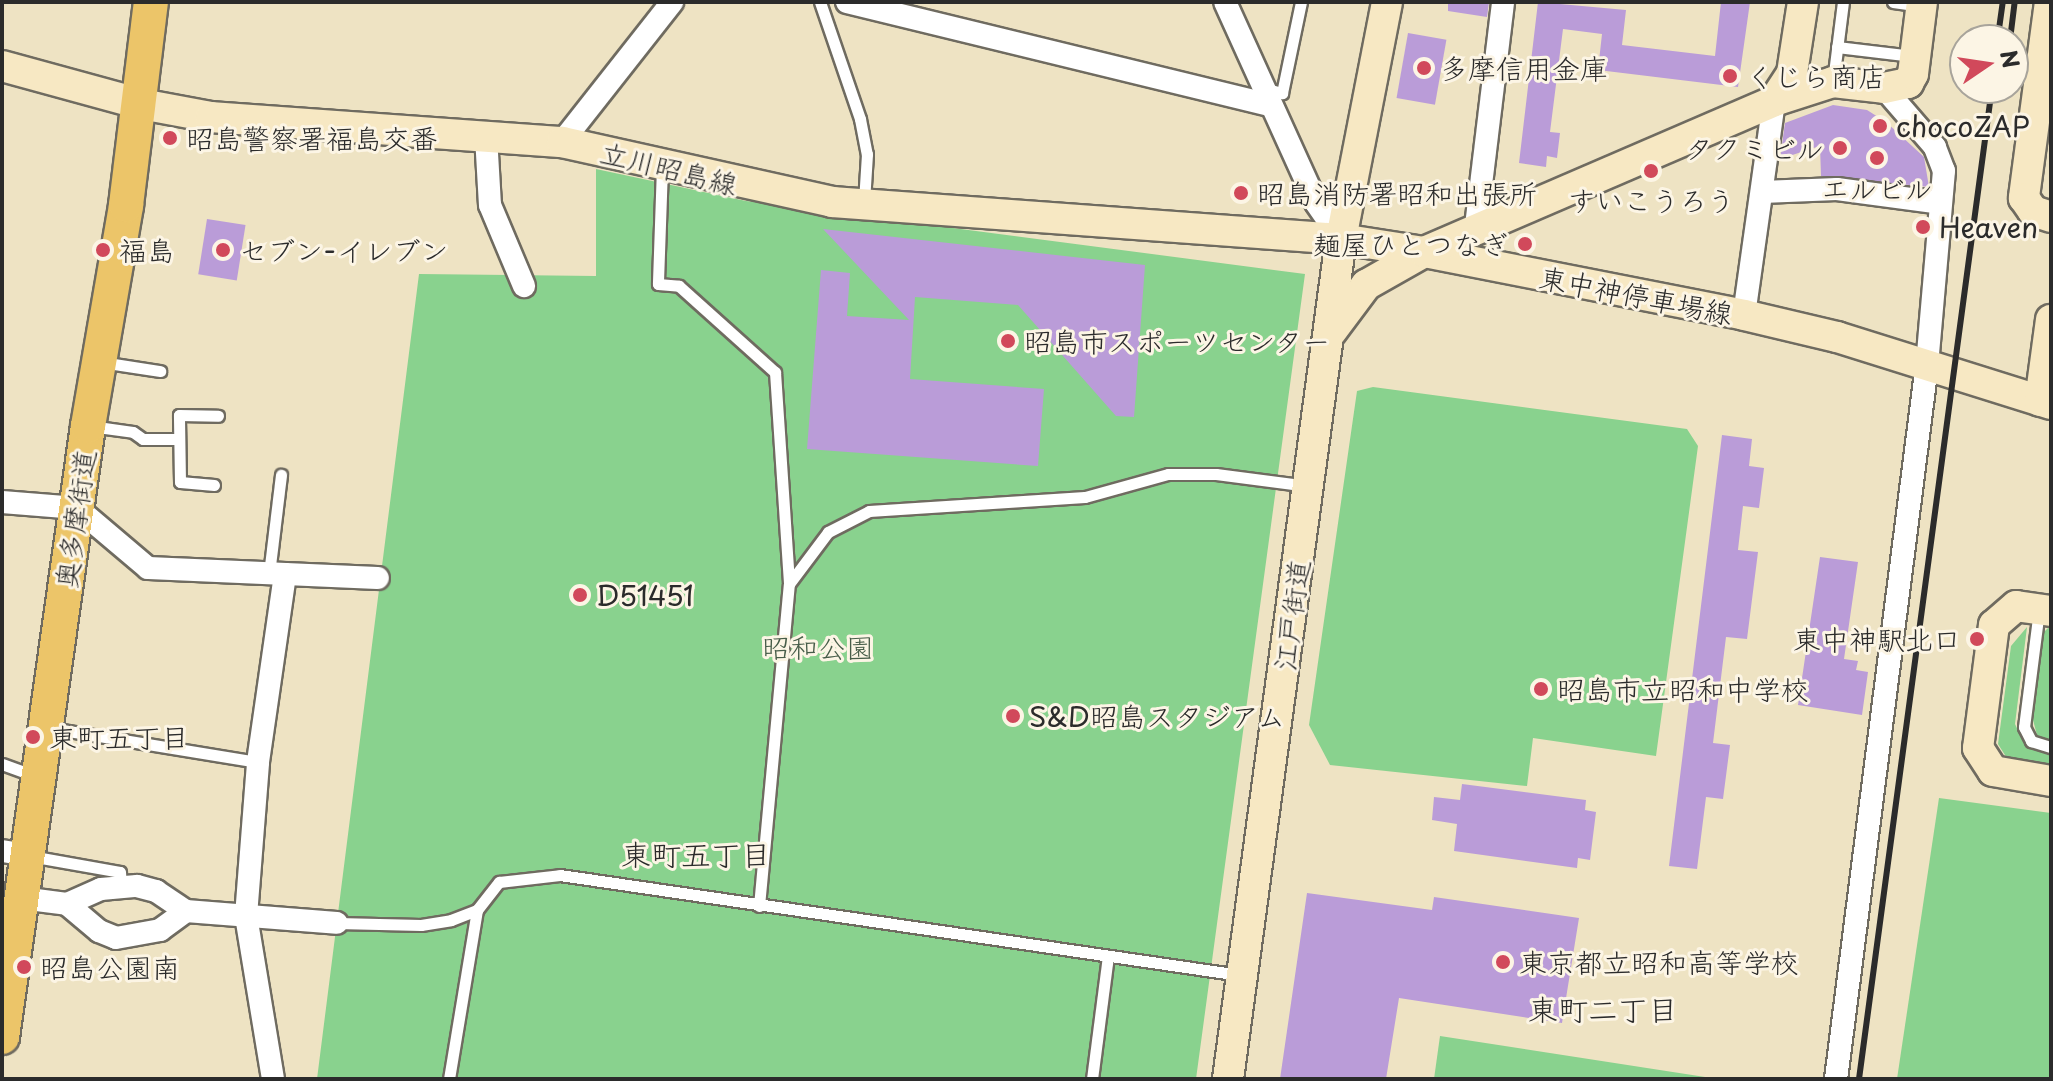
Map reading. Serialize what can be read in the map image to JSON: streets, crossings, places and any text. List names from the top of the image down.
{
  "streets": {
    "main road": ["奥多摩街道"],
    "street": ["立川昭島線", "東中神停車場線", "江戸街道"]
  },
  "crossings": [
    ["立川昭島線", "東中神停車場線"],
    ["立川昭島線", "奥多摩街道"],
    ["立川昭島線", "江戸街道"],
    ["東中神停車場線", "江戸街道"]
  ],
  "districts": ["東町五丁目", "東町二丁目"],
  "parks": ["昭和公園"],
  "places": [
    "多摩信用金庫",
    "くじら商店",
    "chocoZAP",
    "昭島警察署福島交番",
    "タクミビル",
    "エルビル",
    "すいこうろう",
    "昭島消防署昭和出張所",
    "Heaven",
    "麺屋ひとつなぎ",
    "福島",
    "セブン-イレブン",
    "昭島市スポーツセンター",
    "D51451",
    "東中神駅北口",
    "昭島市立昭和中学校",
    "S&D昭島スタジアム",
    "東町五丁目",
    "東京都立昭和高等学校",
    "昭島公園南"
  ],
  "north": "right"
}
